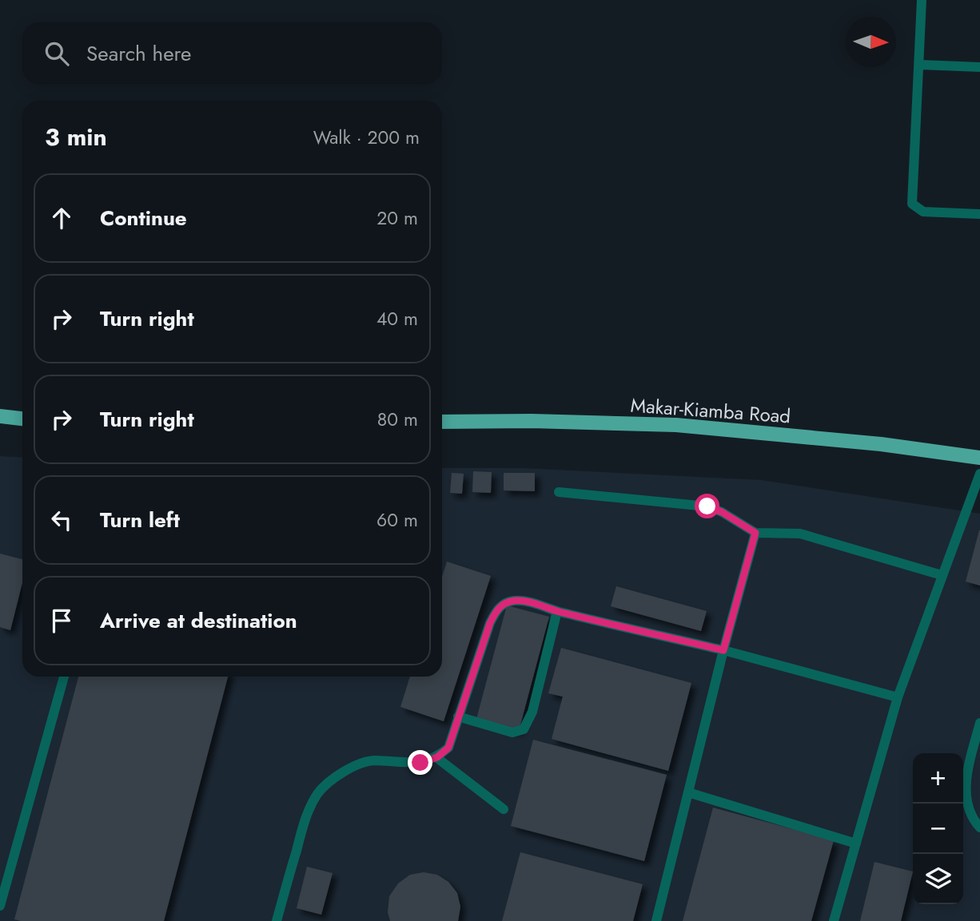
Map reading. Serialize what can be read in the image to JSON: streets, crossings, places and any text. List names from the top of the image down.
{
  "streets": {
    "main road": ["Makar-Kiamba Road"]
  },
  "north": "right",
  "page": {
    "search": "Search here",
    "heading": ["3 min", "Walk · 200 m"],
    "list": [
      ["Continue", "20 m"],
      ["Turn right", "40 m"],
      ["Turn right", "80 m"],
      ["Turn left", "60 m"],
      "Arrive at destination"
    ],
    "map_buttons": ["+", "−"]
  }
}
